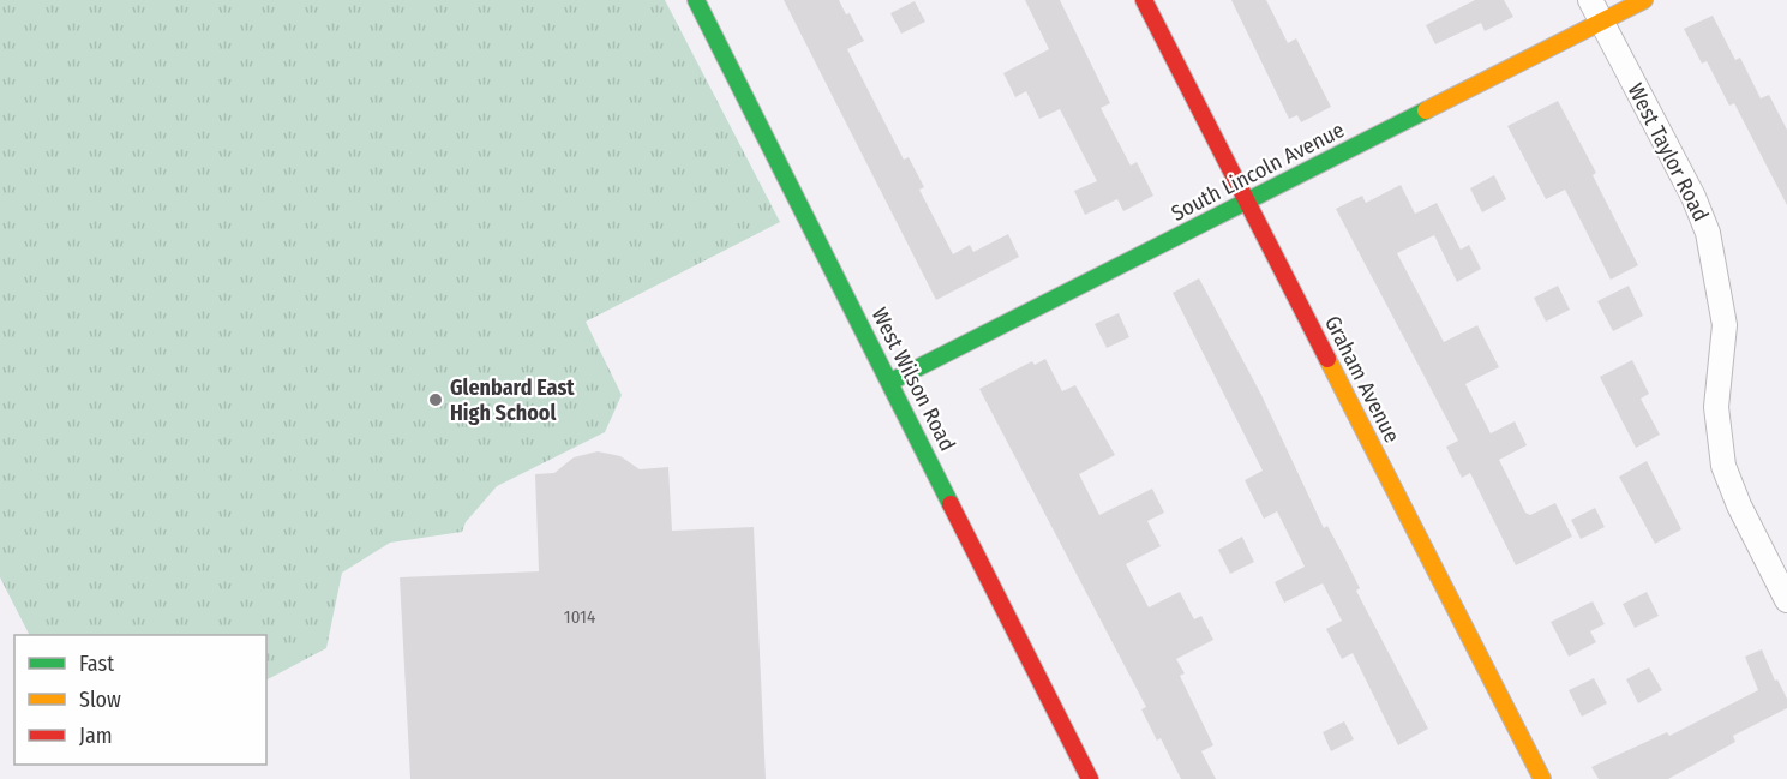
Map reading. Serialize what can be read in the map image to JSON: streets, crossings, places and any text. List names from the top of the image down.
{
  "streets": {
    "street": [
      "West Taylor Road",
      "South Lincoln Avenue",
      "West Wilson Road",
      "Graham Avenue"
    ]
  },
  "crossings": [
    ["West Taylor Road", "South Lincoln Avenue"],
    ["South Lincoln Avenue", "West Wilson Road"],
    ["South Lincoln Avenue", "Graham Avenue"]
  ],
  "places": ["Glenbard East High School"],
  "house_numbers": ["1014"],
  "legend": ["Fast", "Slow", "Jam"]
}
